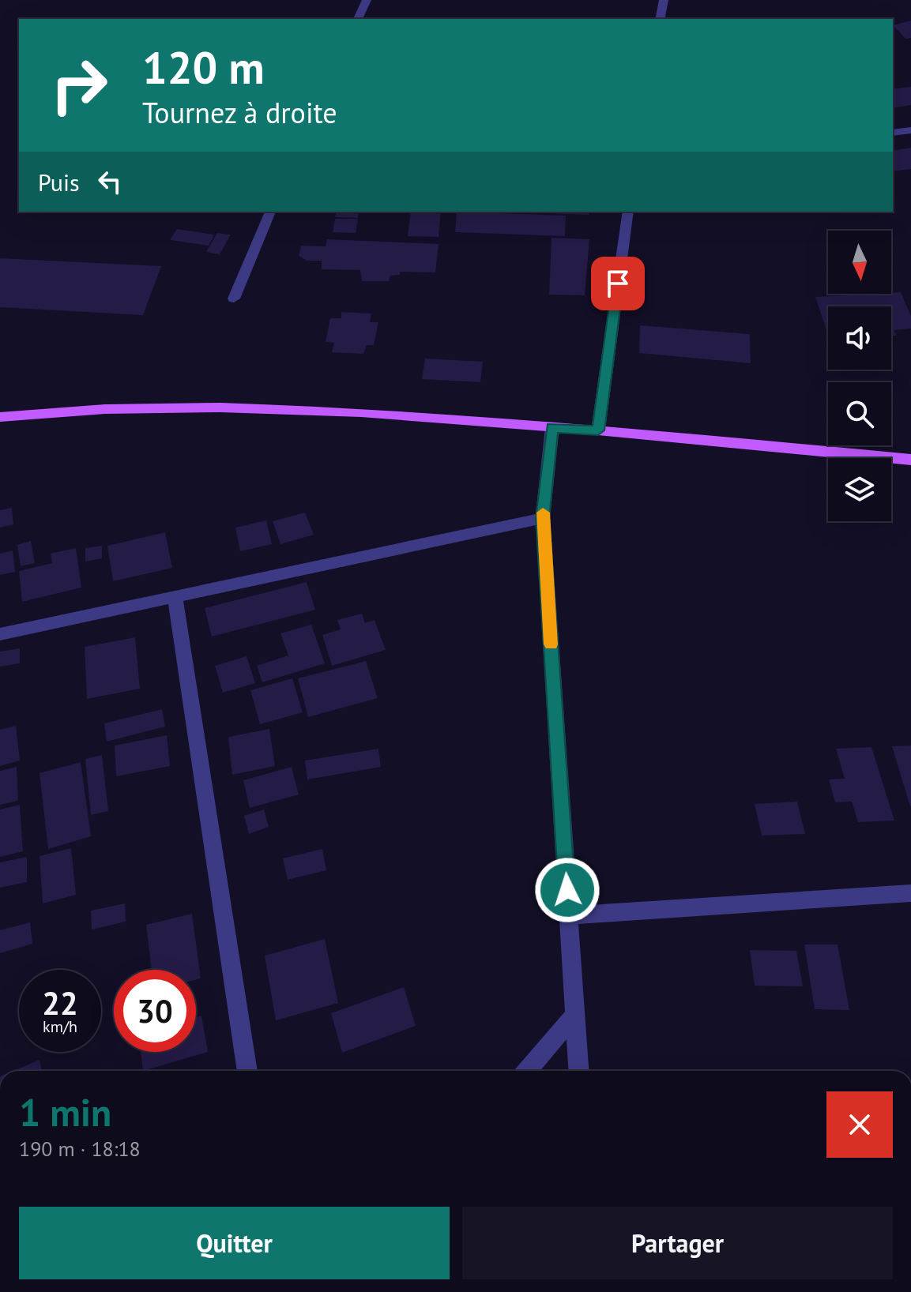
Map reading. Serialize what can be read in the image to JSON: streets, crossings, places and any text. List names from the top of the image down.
{
  "north": "bottom",
  "page": {
    "turn": ["120 m", "Tournez à droite"],
    "then": "Puis",
    "speed": "22 km/h",
    "limit": "30",
    "heading": ["1 min", "190 m · 18:18"],
    "buttons": ["Quitter", "Partager"]
  }
}
